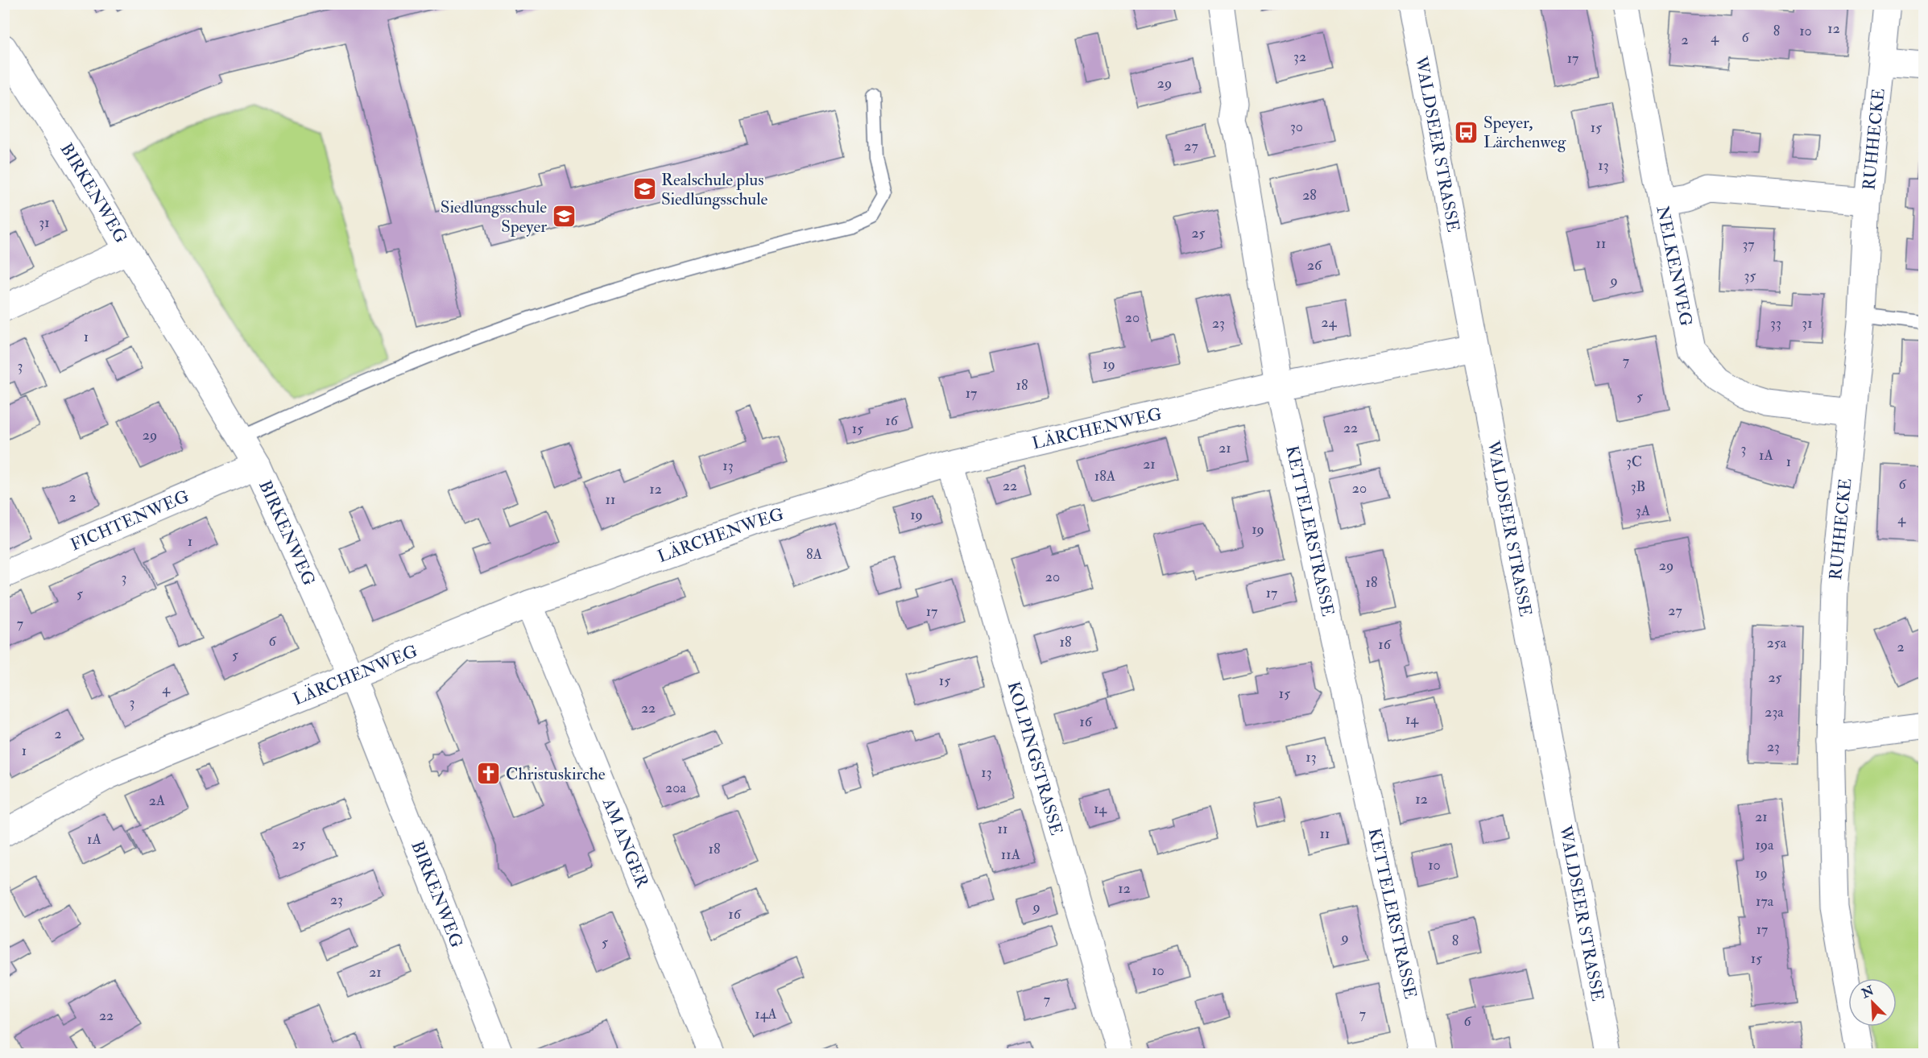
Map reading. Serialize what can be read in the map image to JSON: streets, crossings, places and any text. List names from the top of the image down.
{
  "streets": {
    "street": [
      "RUHHECKE",
      "WALDSEER STRASSE",
      "BIRKENWEG",
      "NELKENWEG",
      "LÄRCHENWEG",
      "FICHTENWEG",
      "KETTELERSTRASSE",
      "KOLPINGSTRASSE",
      "AM ANGER"
    ]
  },
  "crossings": [
    ["RUHHECKE", "NELKENWEG"],
    ["WALDSEER STRASSE", "LÄRCHENWEG"],
    ["BIRKENWEG", "LÄRCHENWEG"],
    ["BIRKENWEG", "FICHTENWEG"],
    ["LÄRCHENWEG", "KETTELERSTRASSE"],
    ["LÄRCHENWEG", "KOLPINGSTRASSE"],
    ["LÄRCHENWEG", "AM ANGER"]
  ],
  "places": {
    "bus stop": ["Speyer, Lärchenweg"],
    "school or university": ["Realschule plus Siedlungsschule", "Siedlungsschule Speyer"],
    "church": ["Christuskirche"]
  },
  "house_numbers": [
    "12",
    "8",
    "10",
    "4",
    "6",
    "2",
    "32",
    "17",
    "29",
    "30",
    "15",
    "27",
    "13",
    "28",
    "31",
    "25",
    "11",
    "37",
    "26",
    "35",
    "9",
    "20",
    "24",
    "23",
    "33",
    "31",
    "1",
    "7",
    "19",
    "3",
    "18",
    "17",
    "5",
    "16",
    "22",
    "15",
    "29",
    "21",
    "3",
    "1A",
    "3C",
    "1",
    "21",
    "13",
    "18A",
    "6",
    "22",
    "3B",
    "20",
    "12",
    "2",
    "11",
    "3A",
    "19",
    "4",
    "19",
    "1",
    "8A",
    "29",
    "20",
    "3",
    "18",
    "17",
    "5",
    "27",
    "17",
    "7",
    "6",
    "18",
    "25a",
    "16",
    "2",
    "5",
    "25",
    "15",
    "4",
    "15",
    "3",
    "22",
    "23a",
    "14",
    "16",
    "2",
    "23",
    "1",
    "13",
    "13",
    "20a",
    "12",
    "2A",
    "14",
    "21",
    "11",
    "11",
    "1A",
    "25",
    "19a",
    "18",
    "11A",
    "10",
    "19",
    "12",
    "23",
    "17a",
    "9",
    "16",
    "17",
    "9",
    "8",
    "5",
    "15",
    "10",
    "21",
    "7",
    "14A",
    "7",
    "22",
    "6"
  ],
  "north": "top left"
}
